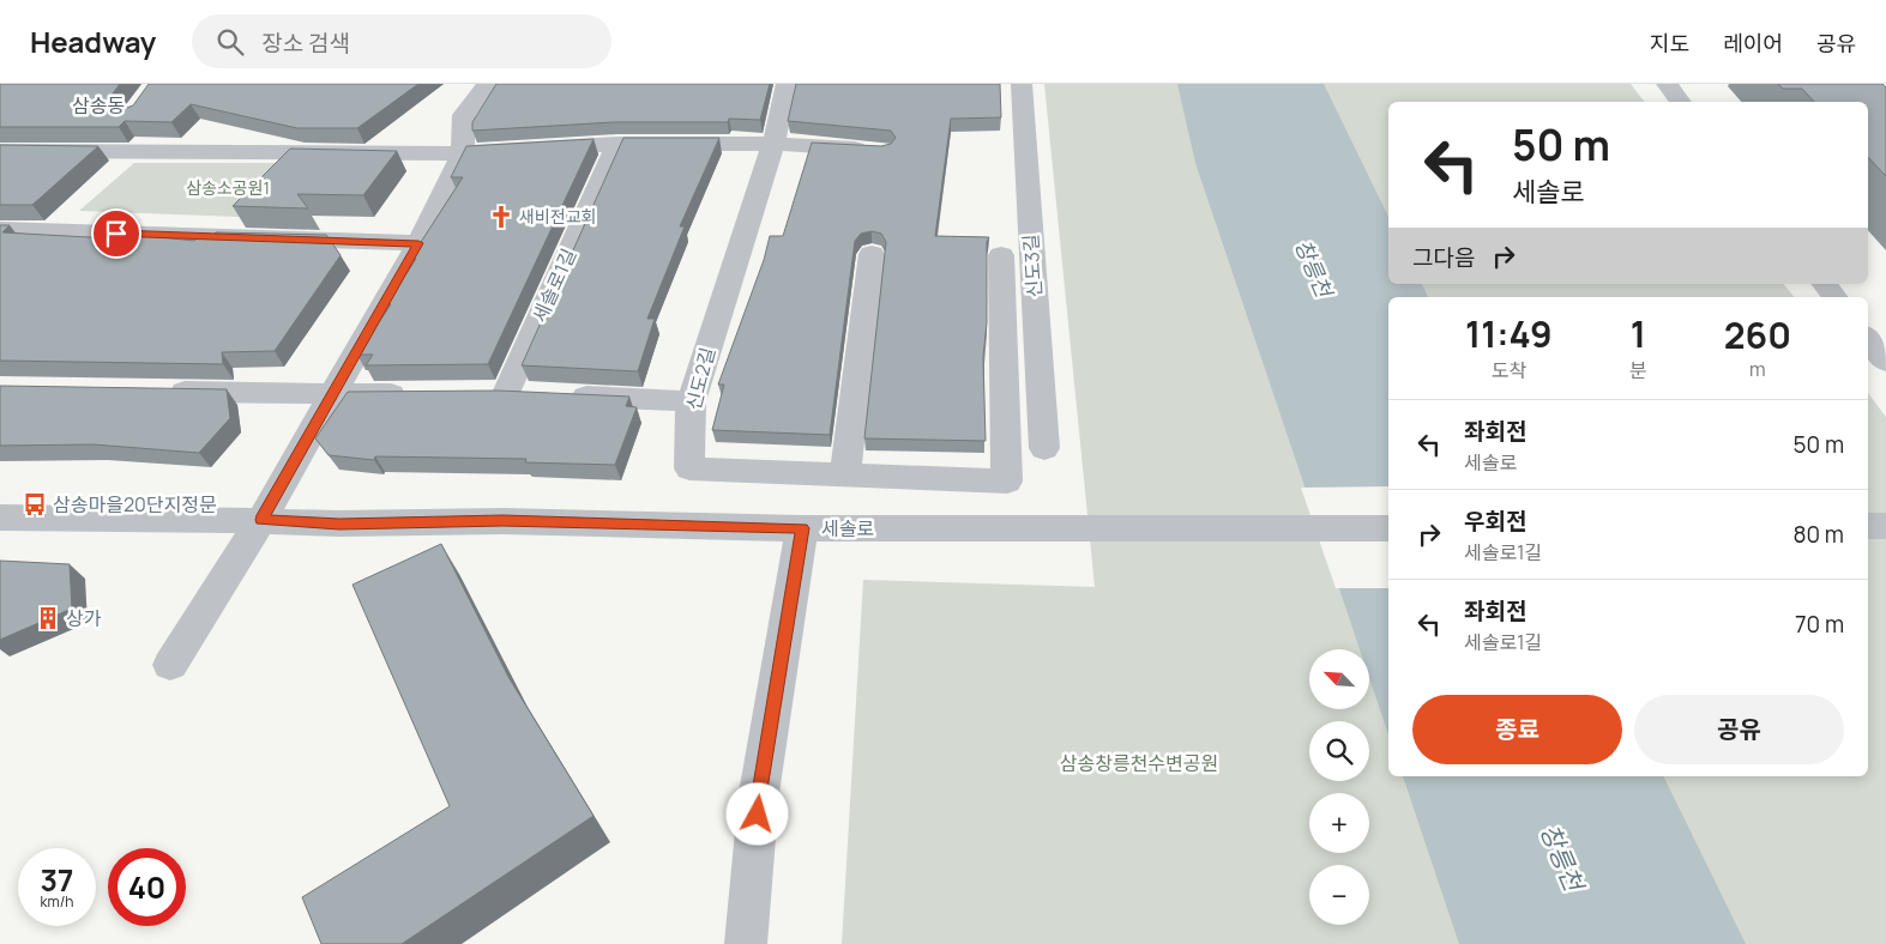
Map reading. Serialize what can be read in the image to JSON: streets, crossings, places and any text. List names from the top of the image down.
{
  "streets": {
    "street": [
      "신도3길",
      "세솔로1길",
      "신도2길",
      "세솔로"
    ]
  },
  "crossings": [
    ["신도3길", "신도2길"],
    ["세솔로1길", "신도2길"]
  ],
  "districts": ["삼송동"],
  "water": ["창릉천"],
  "parks": ["삼송소공원1", "삼송창릉천수변공원"],
  "places": {
    "church": ["새비전교회"],
    "bus stop": ["삼송마을20단지정문"],
    "building": ["상가"]
  },
  "north": "top left",
  "page": {
    "header": "Headway",
    "search": "장소 검색",
    "nav": ["지도", "레이어", "공유"],
    "turn": ["50 m", "세솔로"],
    "then": "그다음",
    "eta": [
      "11:49",
      "도착",
      "1",
      "분",
      "260",
      "m"
    ],
    "list": [
      {
        "name": "좌회전",
        "note": "세솔로",
        "value": "50 m"
      },
      {
        "name": "우회전",
        "note": "세솔로1길",
        "value": "80 m"
      },
      {
        "name": "좌회전",
        "note": "세솔로1길",
        "value": "70 m"
      }
    ],
    "map_buttons": ["+", "−"],
    "buttons": ["종료", "공유"],
    "speed": "37 km/h",
    "limit": "40"
  }
}
